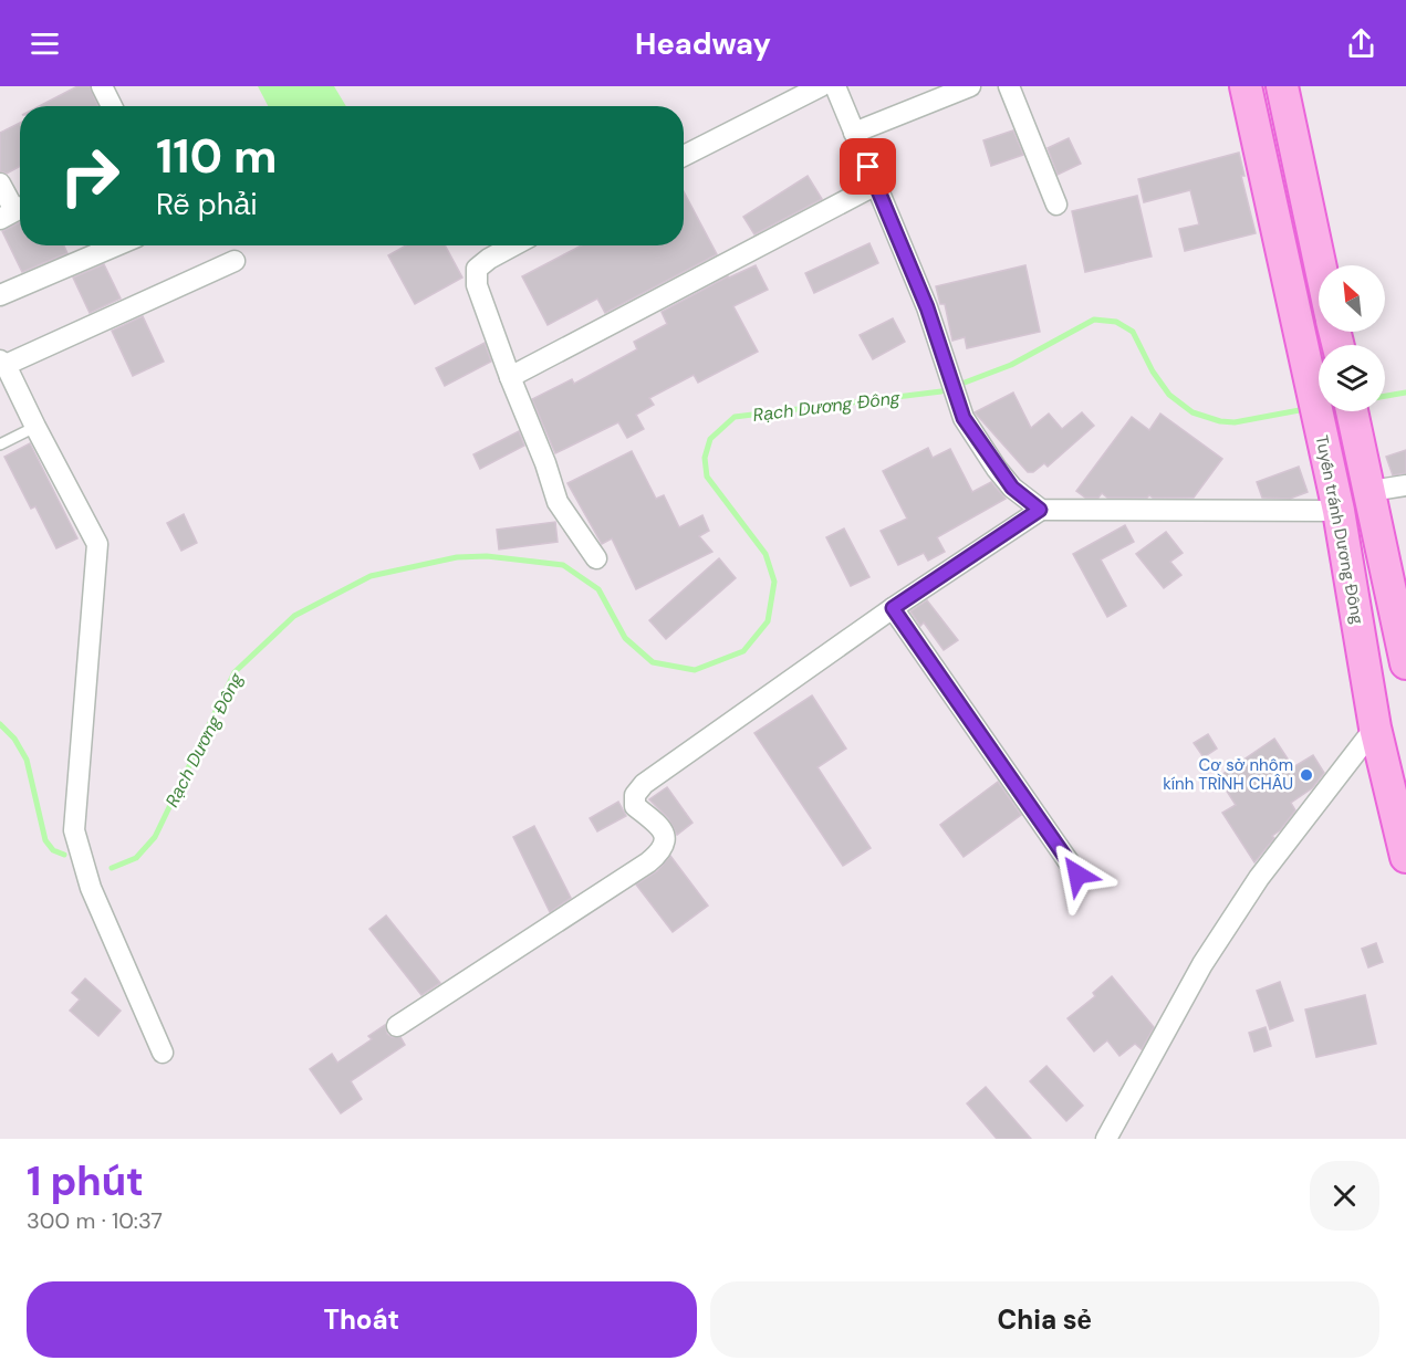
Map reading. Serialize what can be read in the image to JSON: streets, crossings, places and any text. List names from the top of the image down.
{
  "streets": {
    "main road": ["Tuyến tránh Dương Đông"]
  },
  "water": ["Rạch Dương Đông"],
  "places": ["Cơ sở nhôm kính TRÌNH CHÂU"],
  "north": "top left",
  "page": {
    "header": "Headway",
    "turn": ["110 m", "Rẽ phải"],
    "heading": ["1 phút", "300 m · 10:37"],
    "buttons": ["Thoát", "Chia sẻ"]
  }
}
